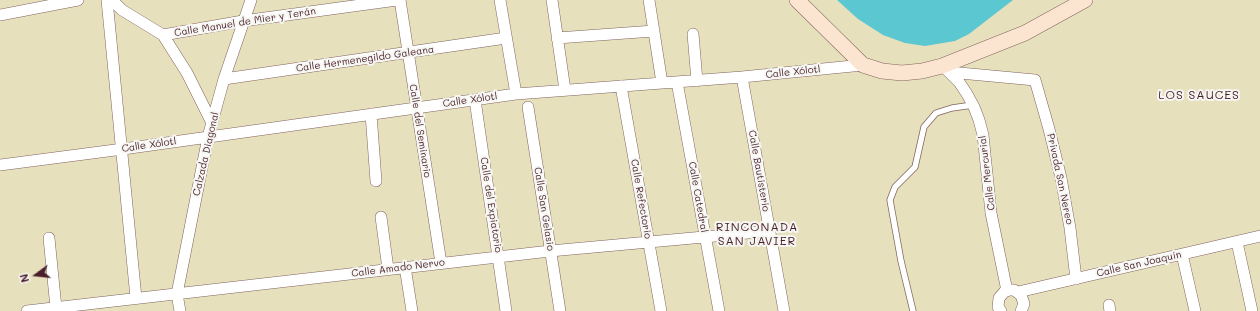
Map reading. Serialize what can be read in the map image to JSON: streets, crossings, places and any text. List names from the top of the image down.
{
  "streets": {
    "street": [
      "Calle Manuel de Mier y Terán",
      "Calle Hermenegildo Galeana",
      "Calle Xólotl",
      "Calle del Seminario",
      "Calzada Diagonal",
      "Calle Bautisterio",
      "Calle Mercurial",
      "Privada San Nereo",
      "Calle Catedral",
      "Calle Refectorio",
      "Calle del Expiatorio",
      "Calle San Gelasio",
      "Calle San Joaquín",
      "Calle Amado Nervo"
    ]
  },
  "crossings": [
    ["Calle Manuel de Mier y Terán", "Calle del Seminario"],
    ["Calle Manuel de Mier y Terán", "Calzada Diagonal"],
    ["Calle Hermenegildo Galeana", "Calle del Seminario"],
    ["Calle Hermenegildo Galeana", "Calzada Diagonal"],
    ["Calle Xólotl", "Calle del Seminario"],
    ["Calle Xólotl", "Calzada Diagonal"],
    ["Calle Xólotl", "Calle Bautisterio"],
    ["Calle Xólotl", "Calle Mercurial"],
    ["Calle Xólotl", "Privada San Nereo"],
    ["Calle Xólotl", "Calle Catedral"],
    ["Calle Xólotl", "Calle Refectorio"],
    ["Calle Xólotl", "Calle del Expiatorio"],
    ["Calle del Seminario", "Calle Amado Nervo"],
    ["Calzada Diagonal", "Calle Amado Nervo"],
    ["Calle Bautisterio", "Calle Amado Nervo"],
    ["Calle Mercurial", "Privada San Nereo"],
    ["Calle Mercurial", "Calle San Joaquín"],
    ["Privada San Nereo", "Calle San Joaquín"],
    ["Calle Catedral", "Calle Amado Nervo"],
    ["Calle Refectorio", "Calle Amado Nervo"],
    ["Calle del Expiatorio", "Calle Amado Nervo"],
    ["Calle San Gelasio", "Calle Amado Nervo"]
  ],
  "districts": ["LOS SAUCES", "RINCONADA SAN JAVIER"],
  "north": "left"
}
